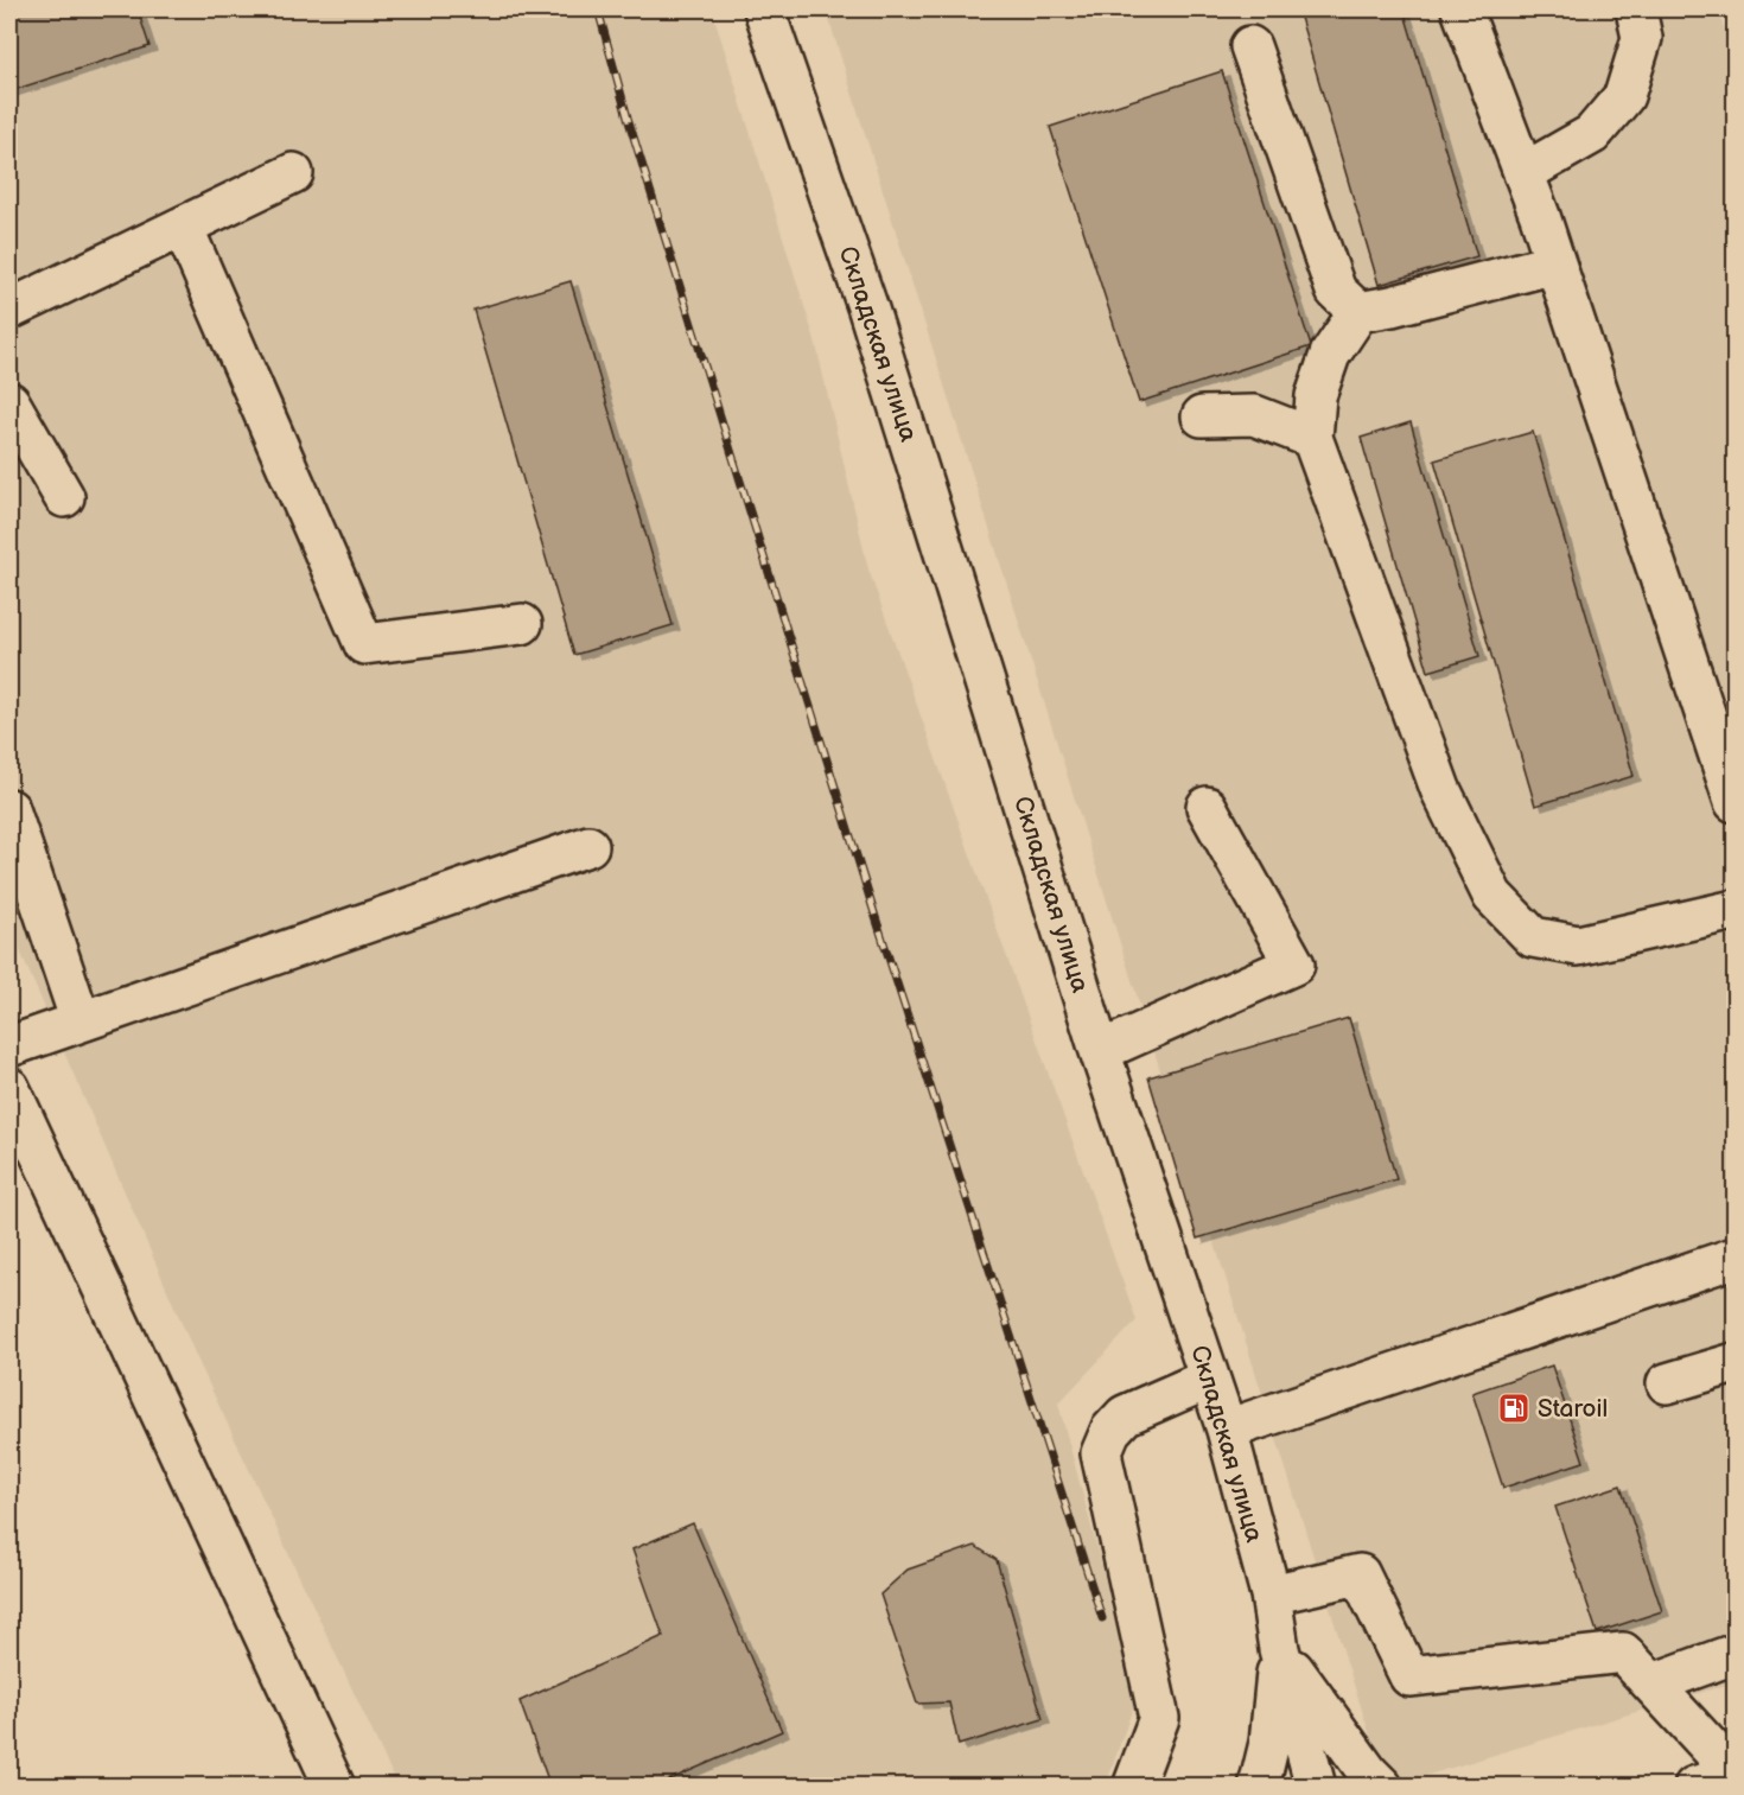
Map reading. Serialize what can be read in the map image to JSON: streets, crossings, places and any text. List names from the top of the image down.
{
  "streets": {
    "main road": ["Складская улица"]
  },
  "places": {
    "fuel station": ["Staroil"]
  }
}
